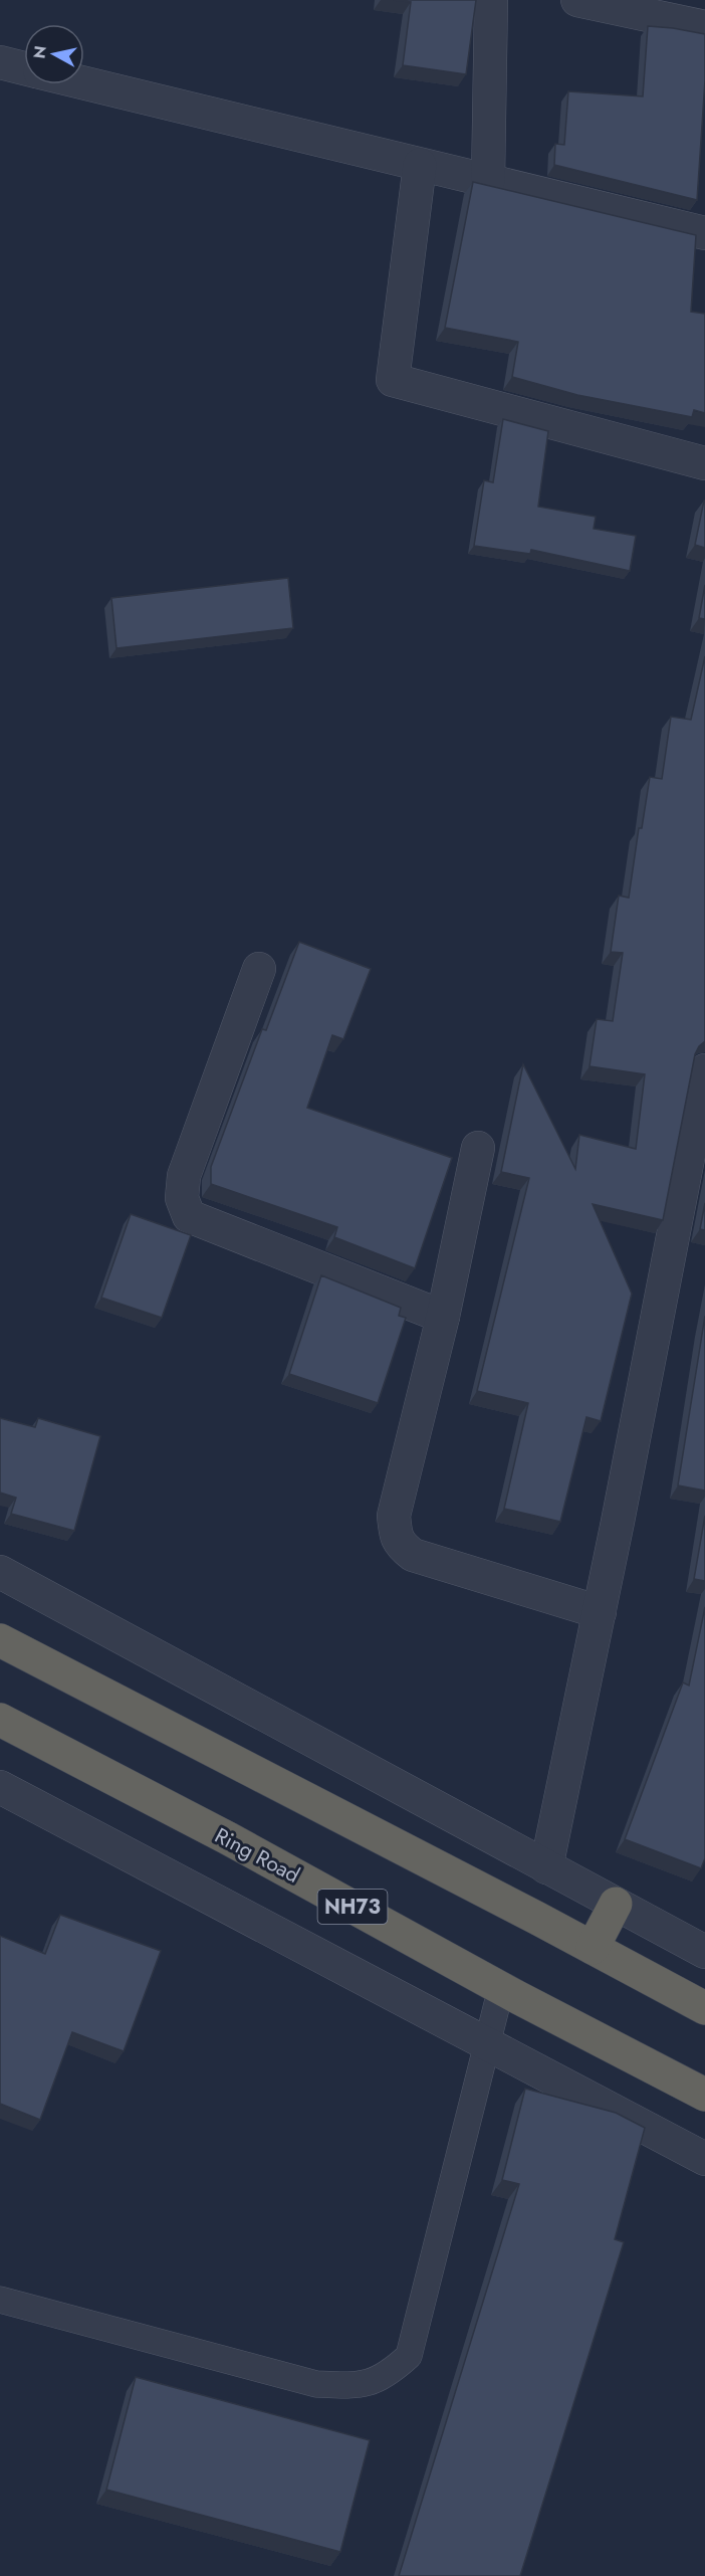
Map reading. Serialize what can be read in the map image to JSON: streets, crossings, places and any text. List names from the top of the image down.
{
  "streets": {
    "highway": ["Ring Road", "NH73"]
  },
  "north": "left"
}
